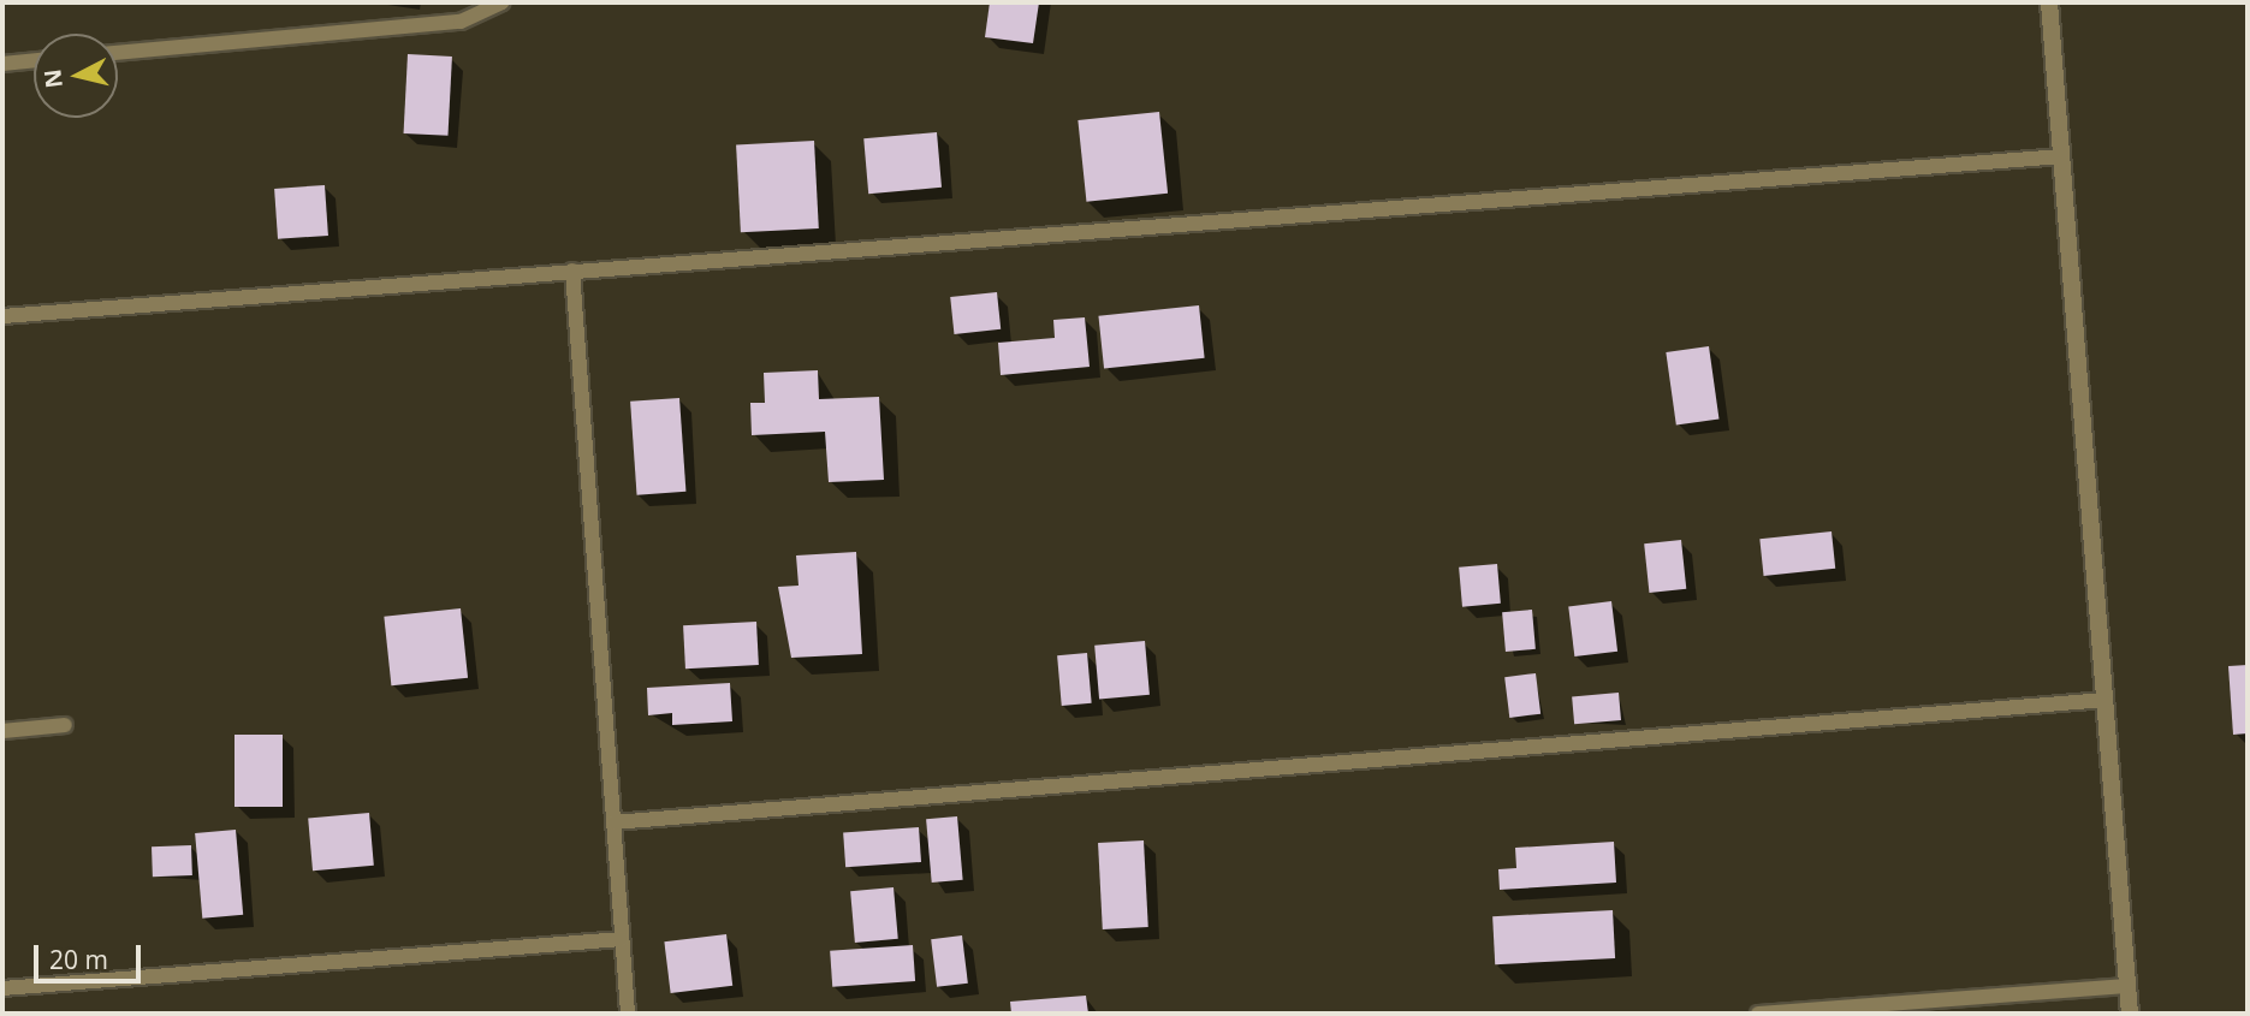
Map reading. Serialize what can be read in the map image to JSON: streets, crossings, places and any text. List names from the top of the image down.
{
  "scale_bar": "20 m",
  "north": "left"
}
